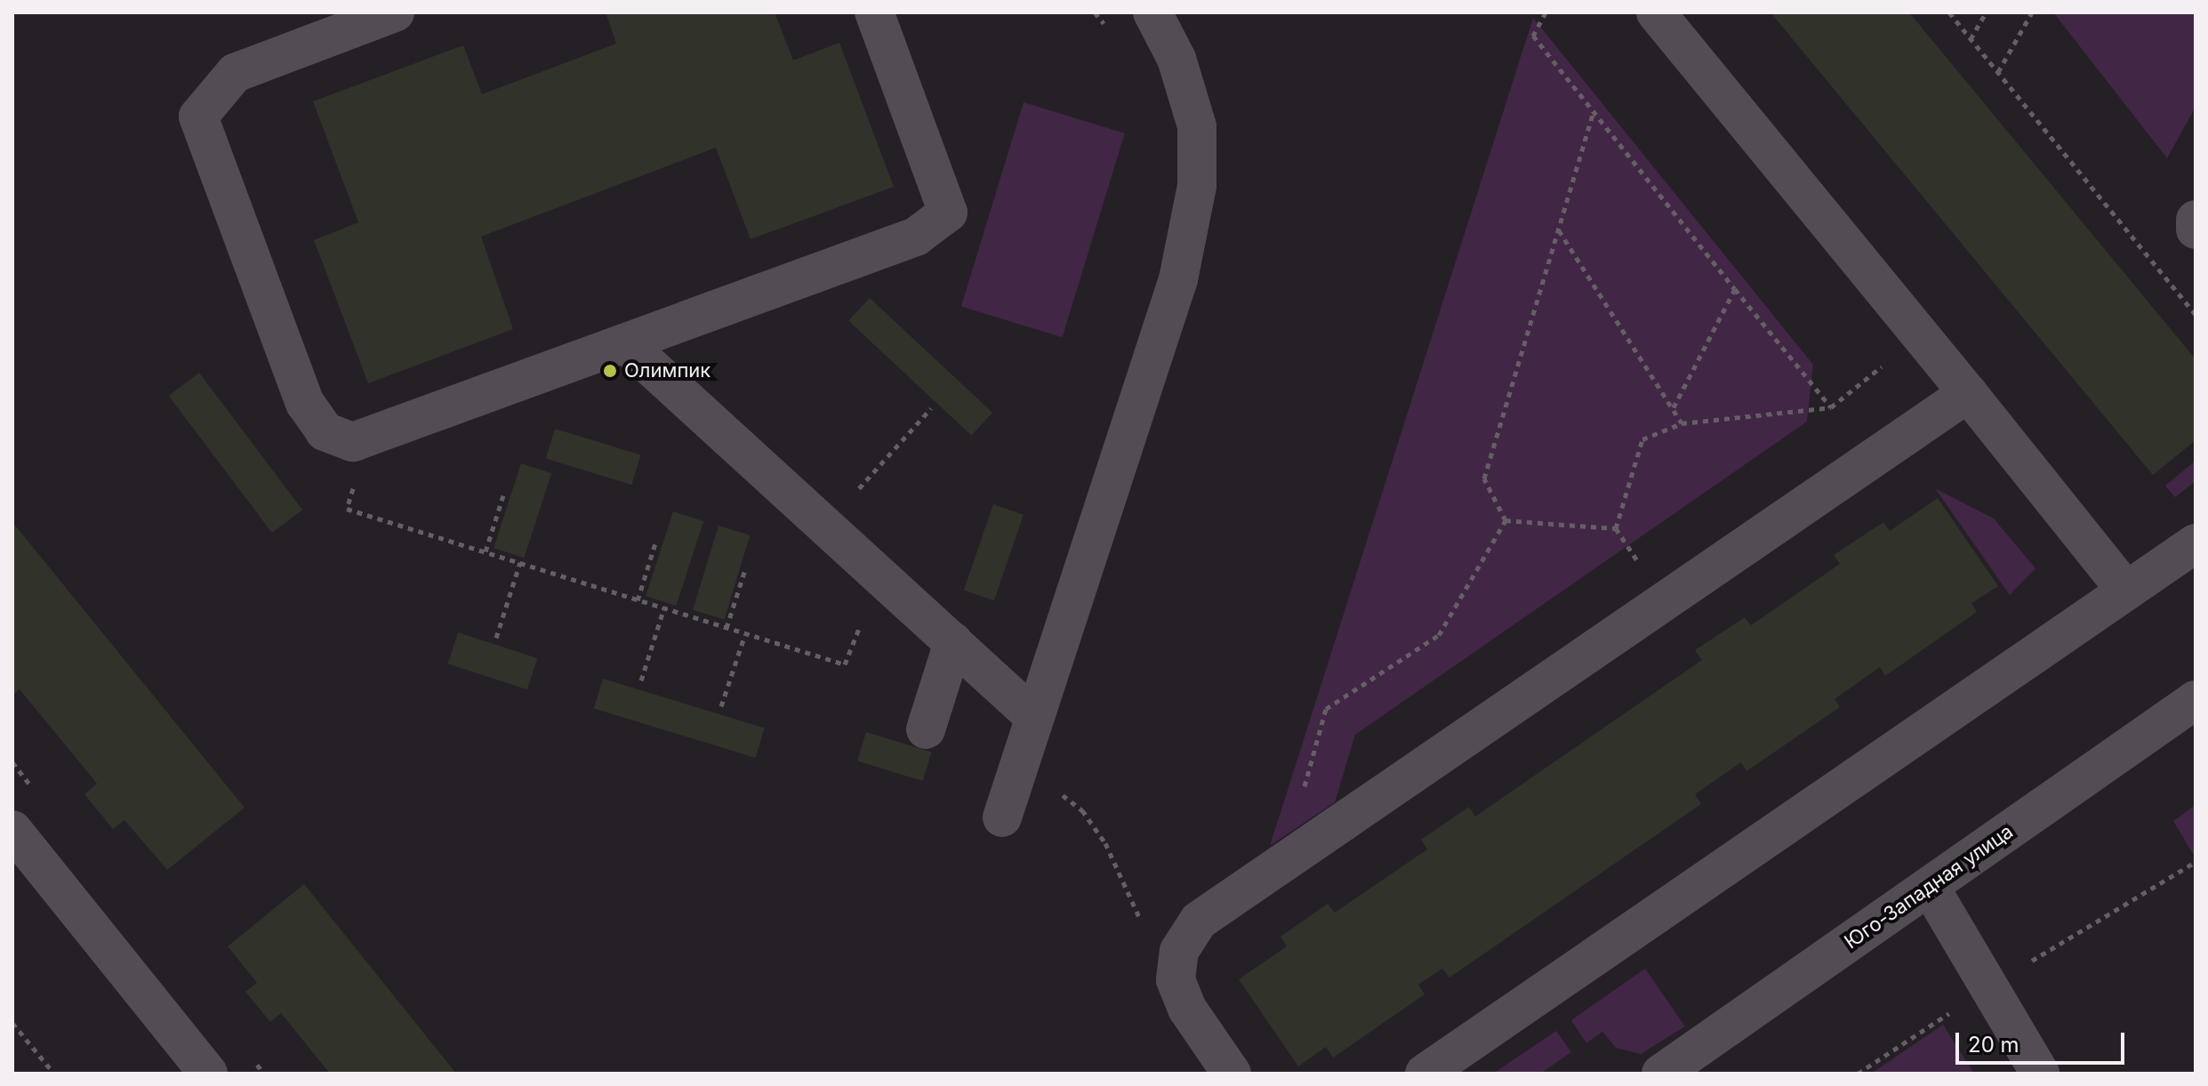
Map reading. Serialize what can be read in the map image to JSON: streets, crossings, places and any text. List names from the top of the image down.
{
  "streets": {
    "street": ["Юго-Западная улица"]
  },
  "places": ["Олимпик"],
  "scale_bar": "20 m"
}
